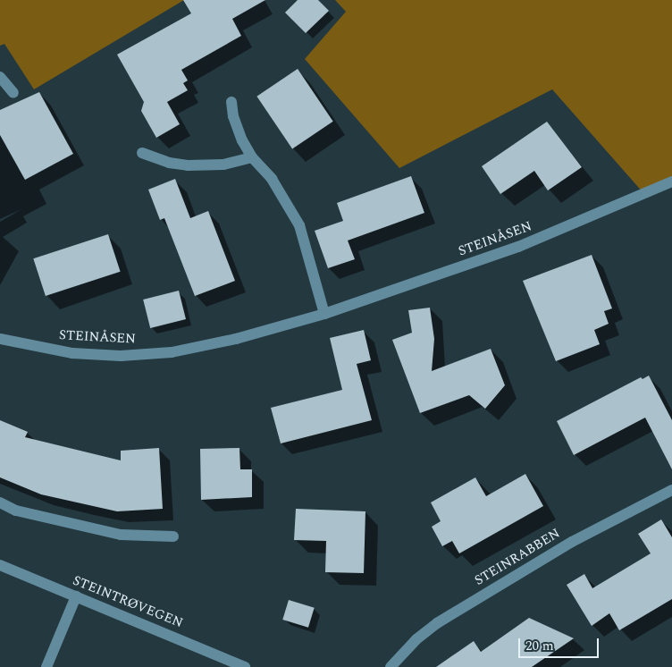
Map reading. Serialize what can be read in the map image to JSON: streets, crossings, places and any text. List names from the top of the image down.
{
  "streets": {
    "street": ["STEINÅSEN", "STEINRABBEN", "STEINTRØVEGEN"]
  },
  "scale_bar": "20 m"
}
